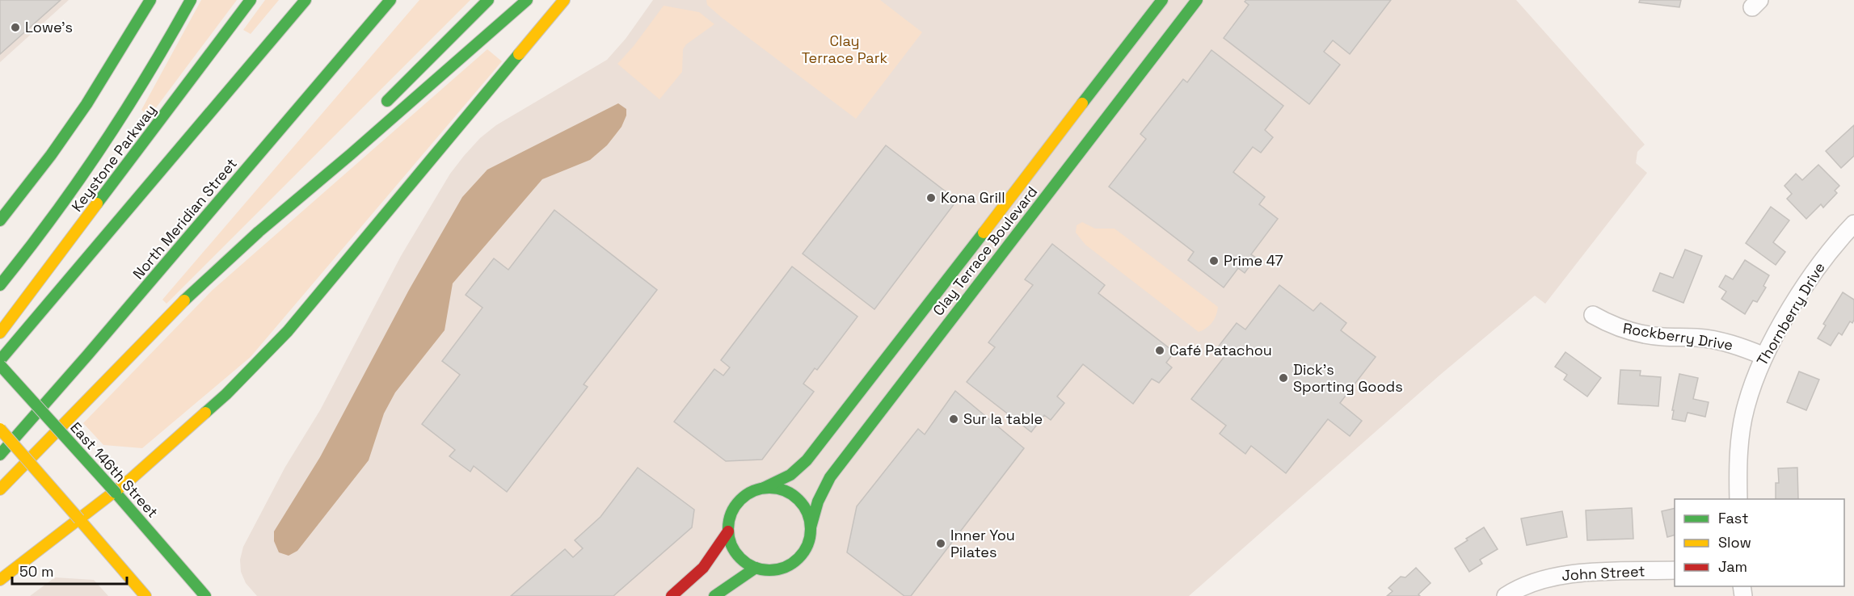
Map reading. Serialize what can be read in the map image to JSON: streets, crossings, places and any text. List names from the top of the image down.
{
  "streets": {
    "main road": [
      "Keystone Parkway",
      "North Meridian Street",
      "Clay Terrace Boulevard",
      "East 146th Street"
    ],
    "street": ["Thornberry Drive", "Rockberry Drive", "John Street"]
  },
  "crossings": [
    ["Thornberry Drive", "Rockberry Drive"]
  ],
  "parks": ["Clay Terrace Park"],
  "places": [
    "Lowe's",
    "Kona Grill",
    "Prime 47",
    "Café Patachou",
    "Dick's Sporting Goods",
    "Sur la table",
    "Inner You Pilates"
  ],
  "legend": ["Fast", "Slow", "Jam"],
  "scale_bar": "50 m"
}
